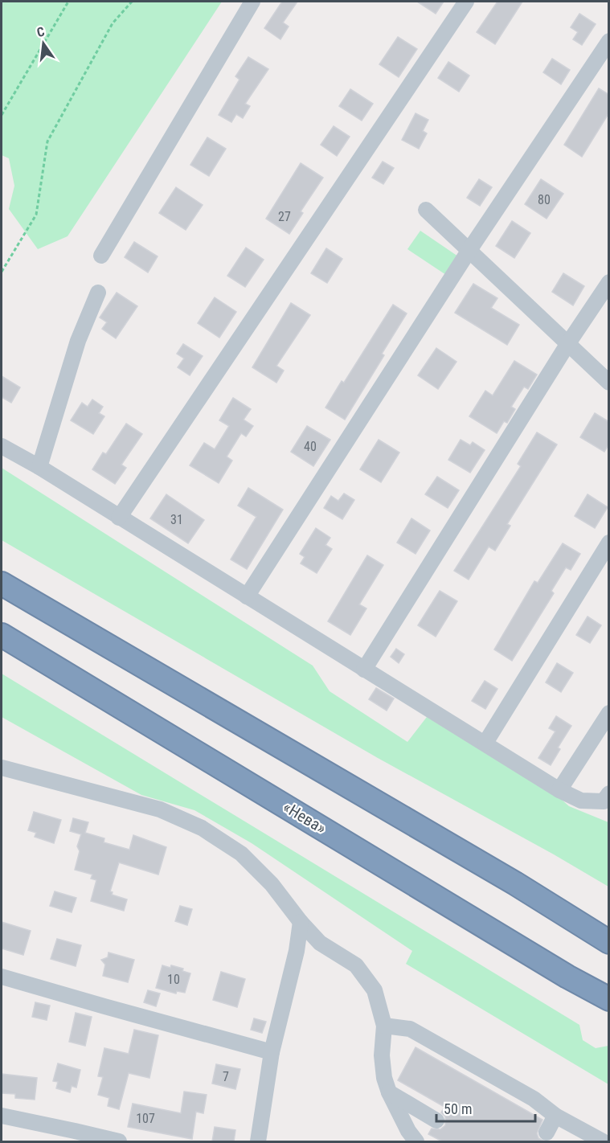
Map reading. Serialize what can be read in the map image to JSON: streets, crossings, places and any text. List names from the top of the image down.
{
  "streets": {
    "highway": ["«Нева»"]
  },
  "house_numbers": [
    "80",
    "27",
    "40",
    "31",
    "10",
    "7",
    "107"
  ],
  "scale_bar": "50 m",
  "north": "top"
}
